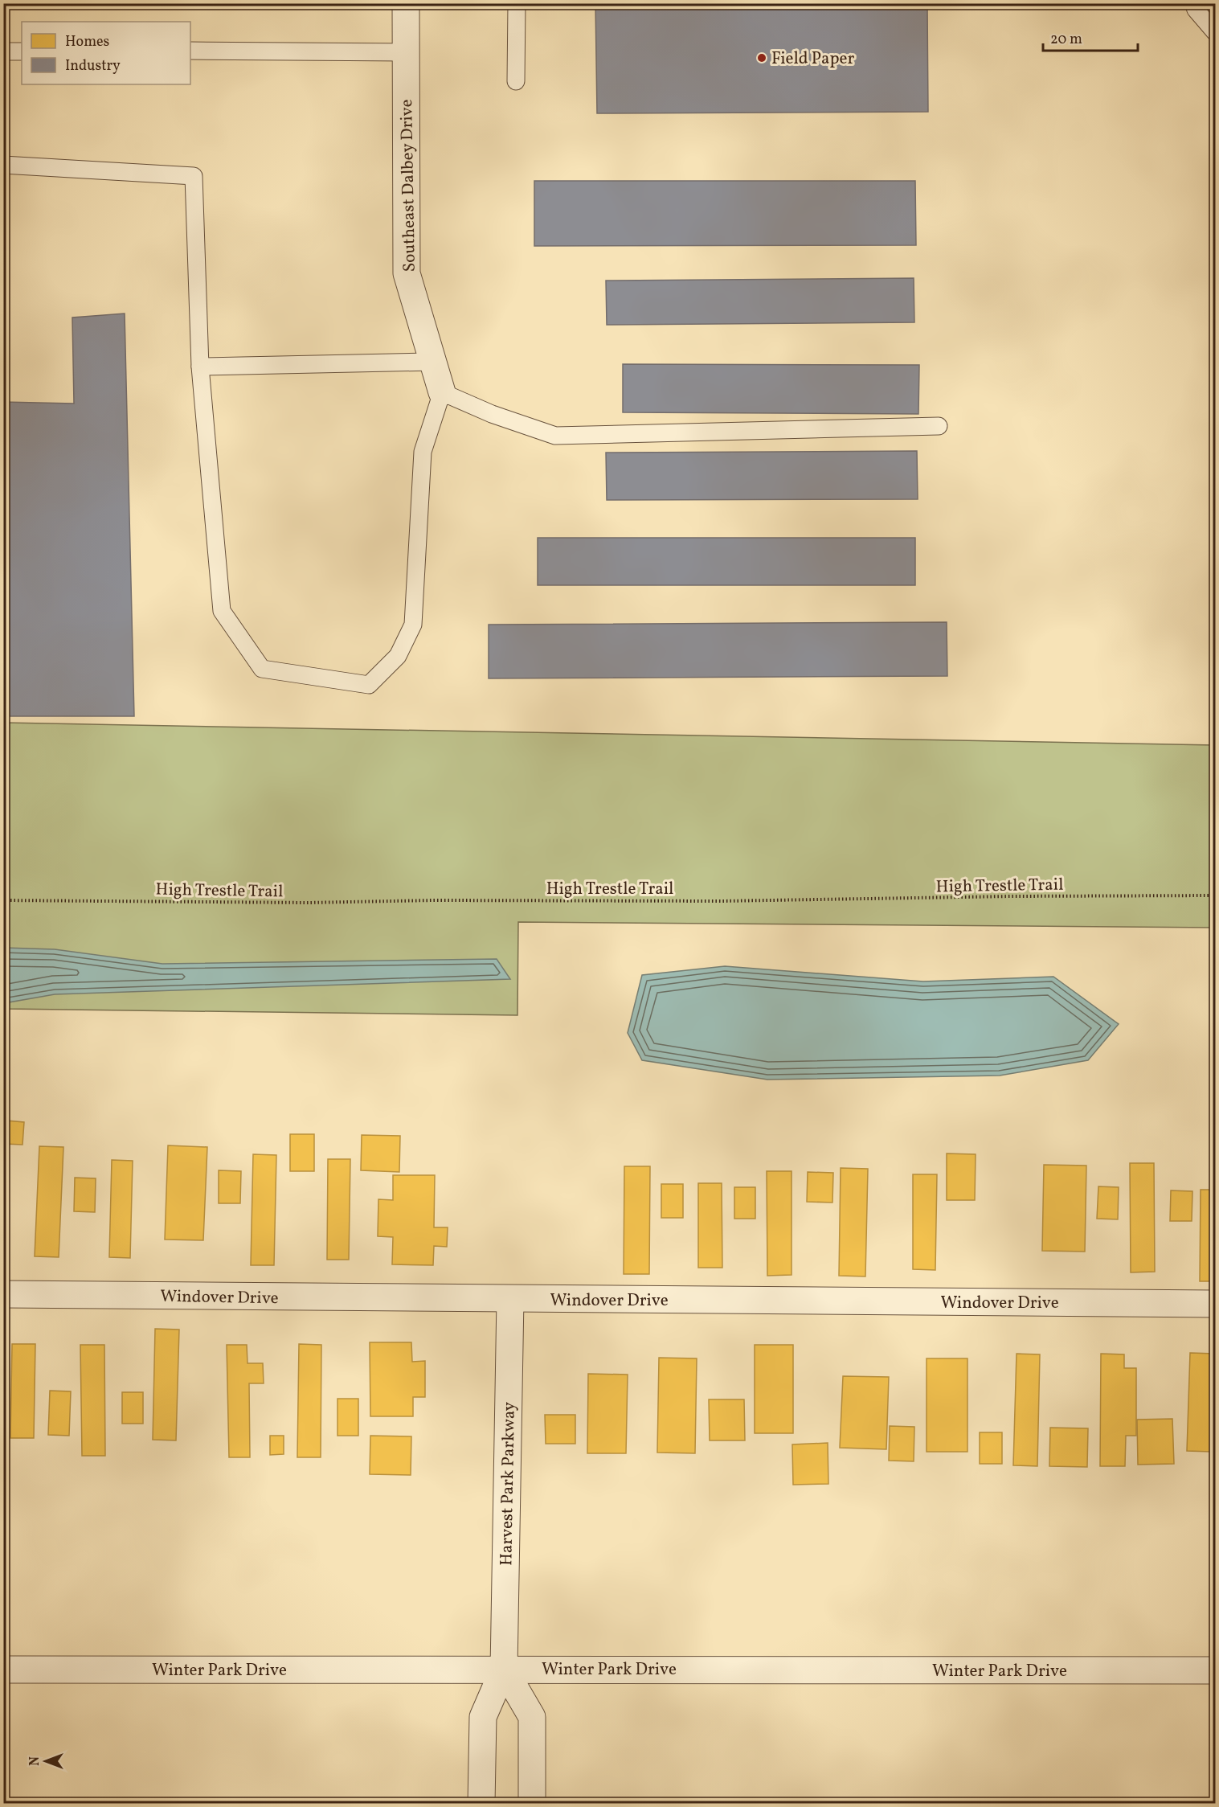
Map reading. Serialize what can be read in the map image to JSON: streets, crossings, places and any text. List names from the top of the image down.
{
  "streets": {
    "street": [
      "Southeast Dalbey Drive",
      "Windover Drive",
      "Harvest Park Parkway",
      "Winter Park Drive"
    ],
    "path": ["High Trestle Trail"]
  },
  "crossings": [
    ["Windover Drive", "Harvest Park Parkway"],
    ["Harvest Park Parkway", "Winter Park Drive"]
  ],
  "places": ["Field Paper"],
  "legend": ["Homes", "Industry"],
  "scale_bar": "20 m",
  "north": "left"
}
